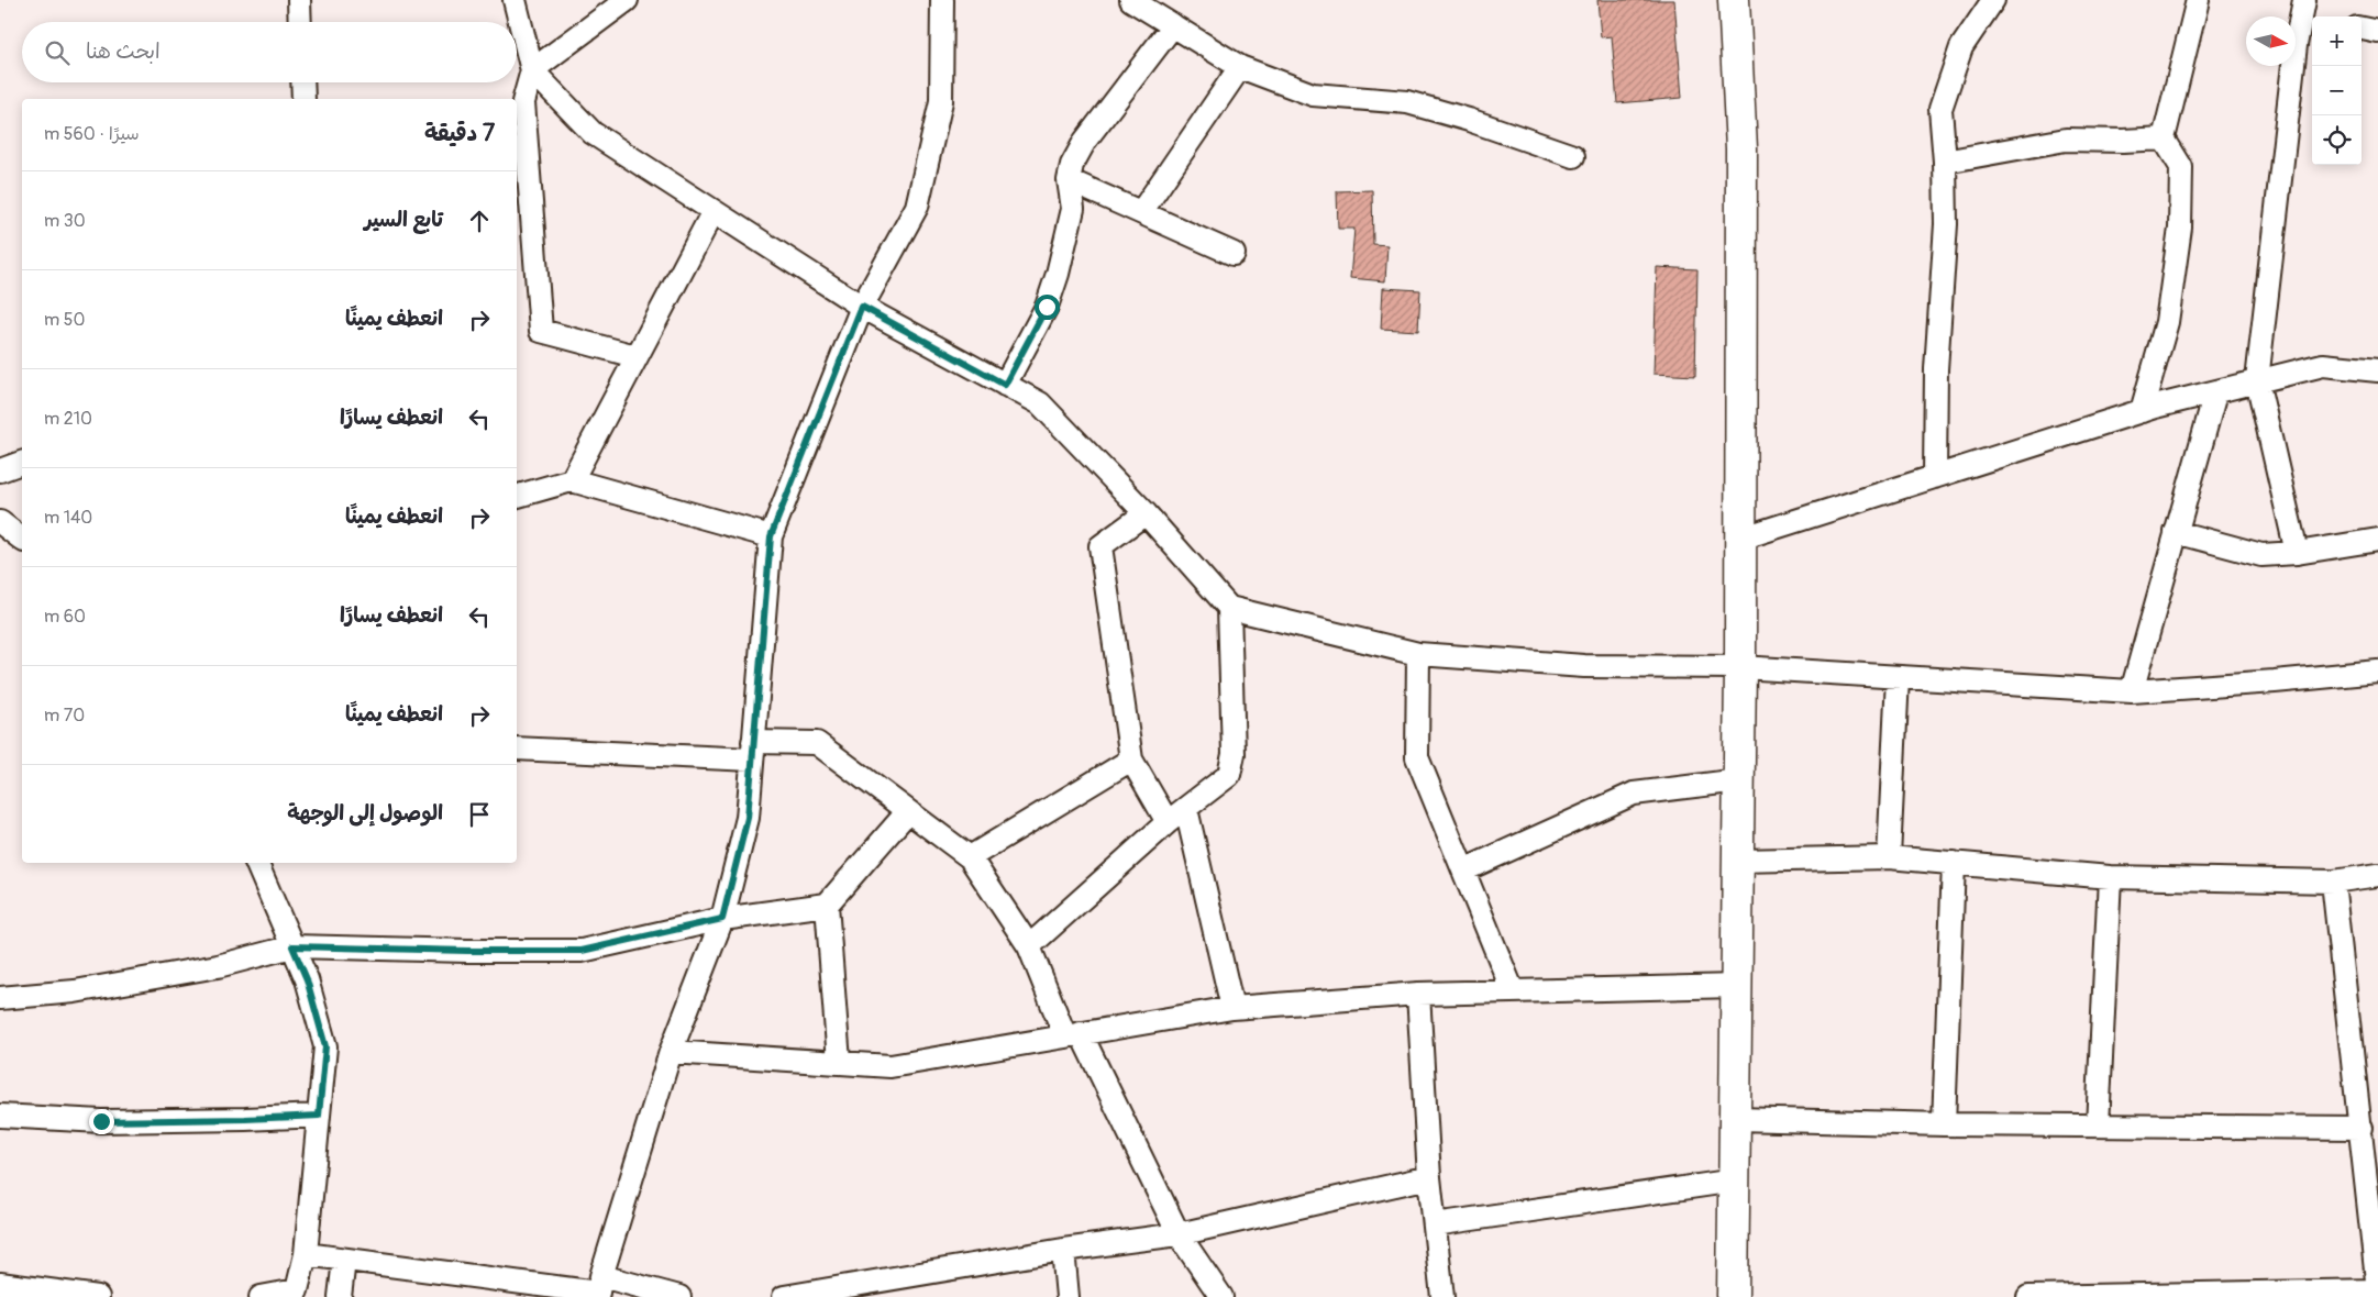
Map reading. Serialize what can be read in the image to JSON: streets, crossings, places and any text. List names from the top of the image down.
{
  "north": "right",
  "page": {
    "map_buttons": ["+", "−"],
    "search": "ابحث هنا",
    "heading": ["7 دقيقة", "سيرًا · 560 m"],
    "list": [
      ["تابع السير", "30 m"],
      ["انعطف يمينًا", "50 m"],
      ["انعطف يسارًا", "210 m"],
      ["انعطف يمينًا", "140 m"],
      ["انعطف يسارًا", "60 m"],
      ["انعطف يمينًا", "70 m"],
      "الوصول إلى الوجهة"
    ]
  }
}
